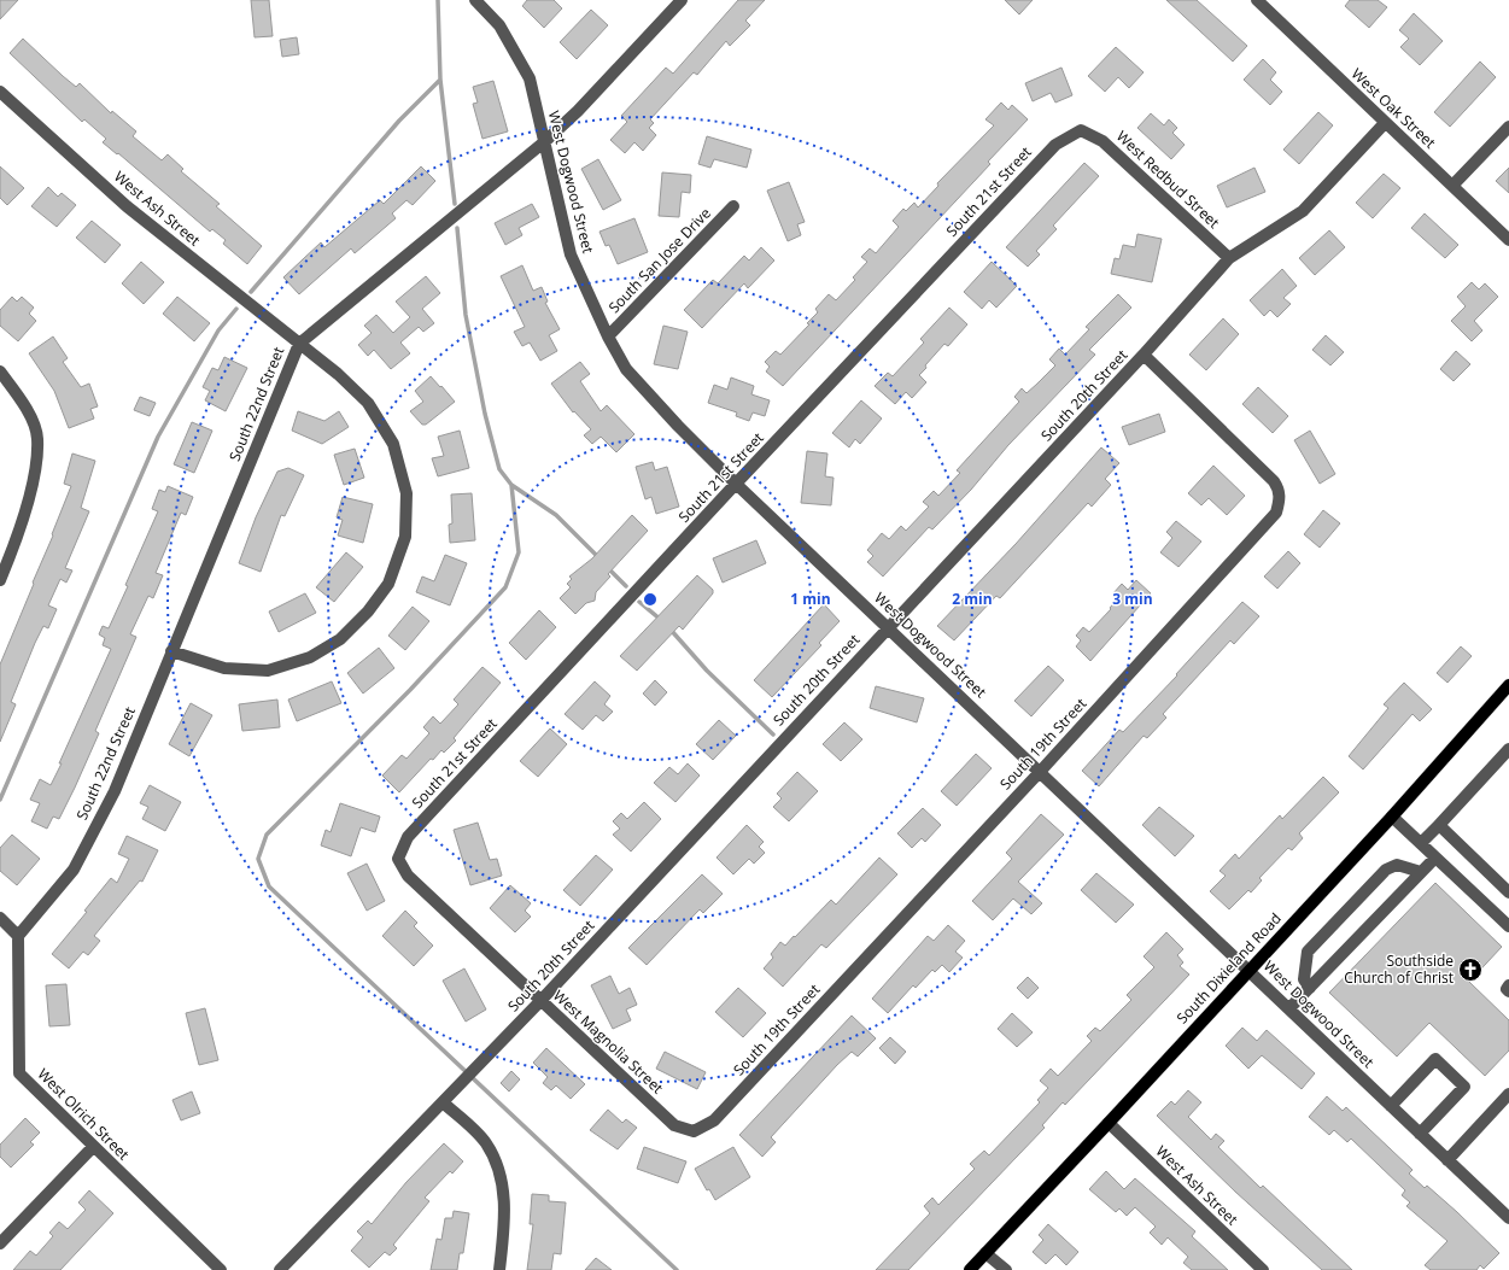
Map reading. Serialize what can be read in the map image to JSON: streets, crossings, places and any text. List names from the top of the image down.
{
  "streets": {
    "main road": ["South Dixieland Road"],
    "street": [
      "West Oak Street",
      "West Redbud Street",
      "West Dogwood Street",
      "South 21st Street",
      "West Ash Street",
      "South San Jose Drive",
      "South 20th Street",
      "South 22nd Street",
      "South 19th Street",
      "West Magnolia Street",
      "West Olrich Street"
    ]
  },
  "crossings": [
    ["West Oak Street", "South 20th Street"],
    ["West Redbud Street", "South 21st Street"],
    ["West Redbud Street", "South 20th Street"],
    ["West Dogwood Street", "South 21st Street"],
    ["West Dogwood Street", "South San Jose Drive"],
    ["West Dogwood Street", "South 20th Street"],
    ["West Dogwood Street", "South 22nd Street"],
    ["West Dogwood Street", "South 19th Street"],
    ["West Dogwood Street", "South Dixieland Road"],
    ["South 21st Street", "West Magnolia Street"],
    ["West Ash Street", "South 22nd Street"],
    ["West Ash Street", "South Dixieland Road"],
    ["South 20th Street", "South 19th Street"],
    ["South 20th Street", "West Magnolia Street"],
    ["South 22nd Street", "West Olrich Street"],
    ["South 19th Street", "West Magnolia Street"]
  ],
  "places": {
    "church": ["Southside Church of Christ"]
  },
  "rings": ["1 min", "2 min", "3 min"]
}
